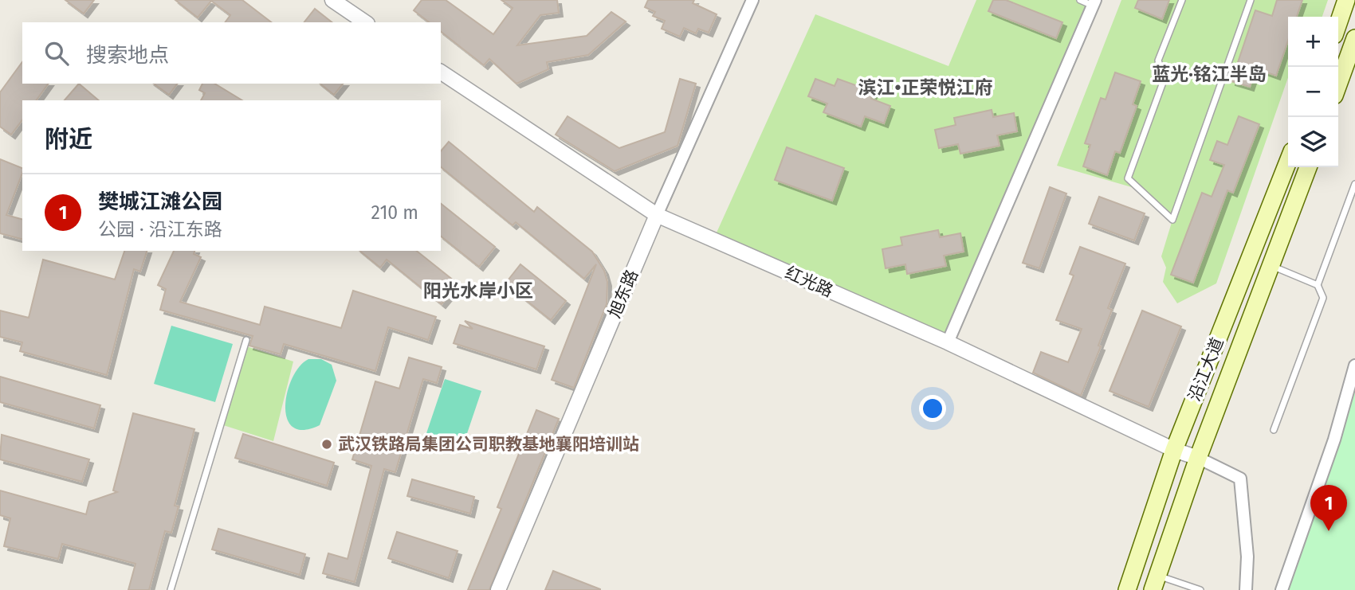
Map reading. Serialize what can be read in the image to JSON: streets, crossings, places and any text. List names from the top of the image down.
{
  "streets": {
    "main road": ["沿江大道"],
    "street": ["红光路", "旭东路"]
  },
  "crossings": [
    ["红光路", "旭东路"],
    ["红光路", "沿江大道"]
  ],
  "districts": ["蓝光·铭江半岛", "滨江•正荣悦江府", "阳光水岸小区"],
  "places": ["武汉铁路局集团公司职教基地襄阳培训站"],
  "page": {
    "map_buttons": ["+", "−"],
    "search": "搜索地点",
    "heading": "附近",
    "list": [
      {
        "mark": "1",
        "name": "樊城江滩公园",
        "note": "公园 · 沿江东路",
        "value": "210 m"
      }
    ],
    "pins": "1"
  }
}
